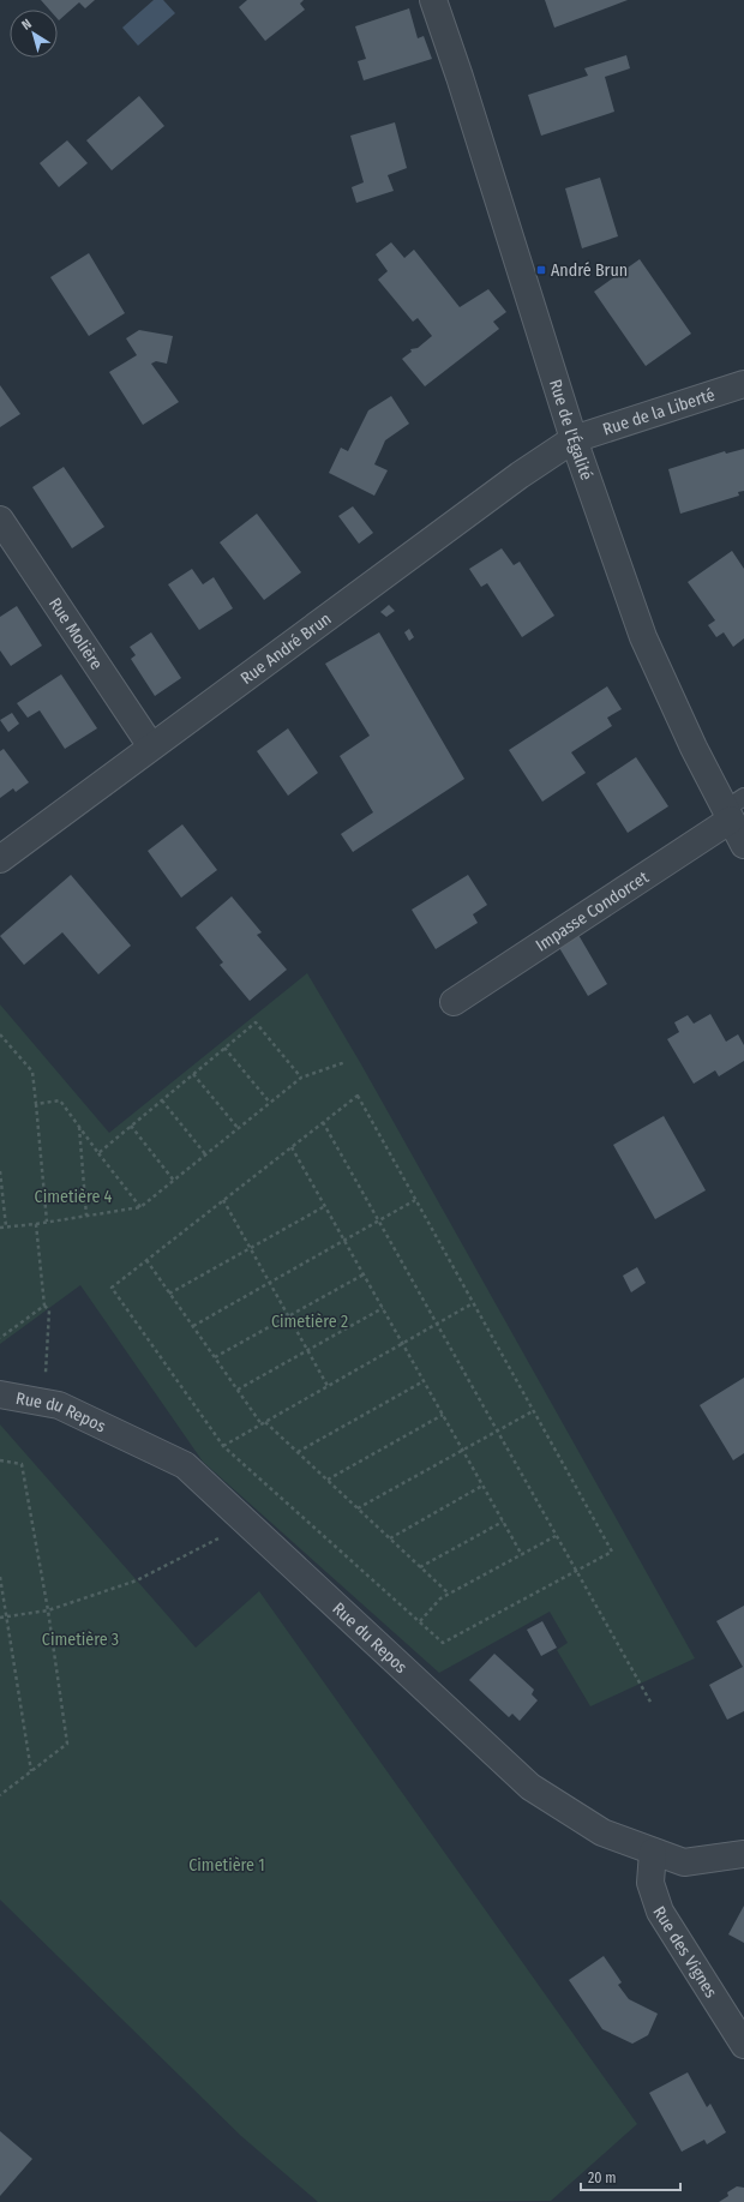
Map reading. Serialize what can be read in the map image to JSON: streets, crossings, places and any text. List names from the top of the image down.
{
  "streets": {
    "street": [
      "Rue de la Liberté",
      "Rue de l'Égalité",
      "Rue Molière",
      "Rue André Brun",
      "Impasse Condorcet",
      "Rue du Repos",
      "Rue des Vignes"
    ]
  },
  "crossings": [
    ["Rue de la Liberté", "Rue de l'Égalité"],
    ["Rue de la Liberté", "Rue André Brun"],
    ["Rue de l'Égalité", "Rue André Brun"],
    ["Rue de l'Égalité", "Impasse Condorcet"],
    ["Rue Molière", "Rue André Brun"],
    ["Rue du Repos", "Rue des Vignes"]
  ],
  "parks": [
    "Cimetière 4",
    "Cimetière 2",
    "Cimetière 3",
    "Cimetière 1"
  ],
  "places": {
    "transit": ["André Brun"]
  },
  "scale_bar": "20 m",
  "north": "top left"
}
